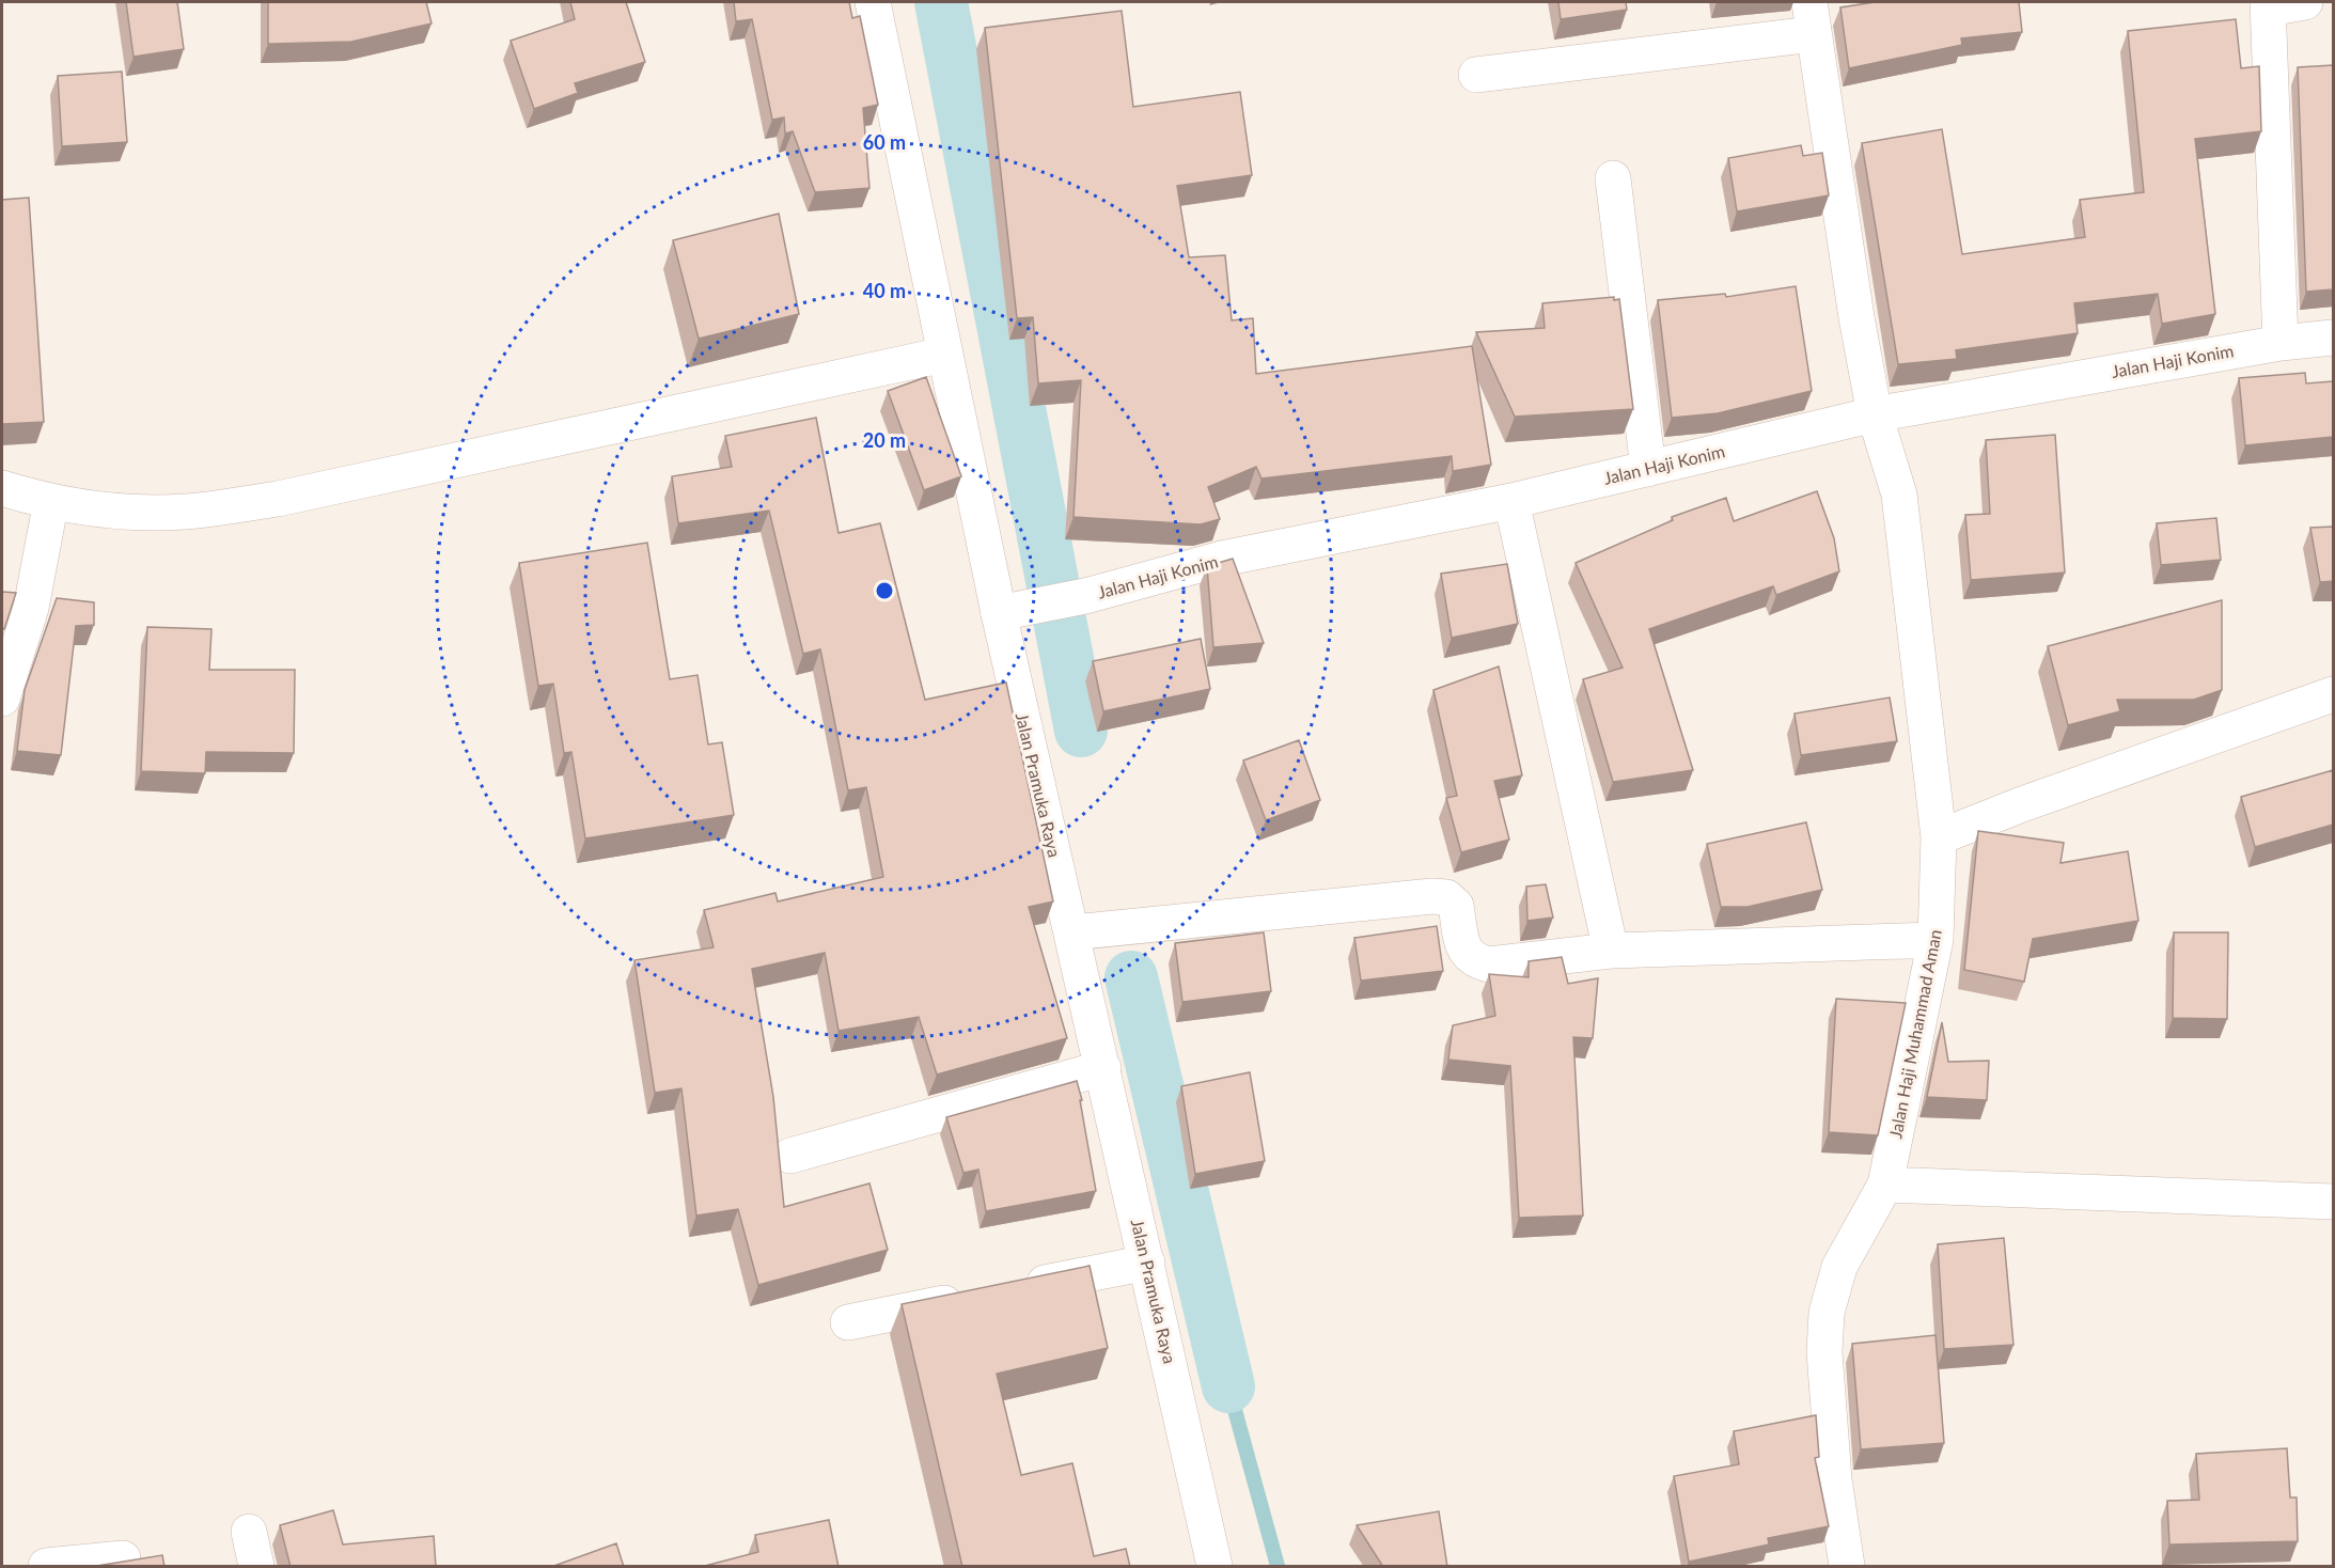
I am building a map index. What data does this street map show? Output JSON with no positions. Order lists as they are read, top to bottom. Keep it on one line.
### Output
{"streets":{"street":["Jalan Haji Konim","Jalan Pramuka Raya","Jalan Haji Muhammad Aman"]},"crossings":[["Jalan Haji Konim","Jalan Pramuka Raya"],["Jalan Haji Konim","Jalan Haji Muhammad Aman"]],"rings":["60 m","40 m","20 m"]}
